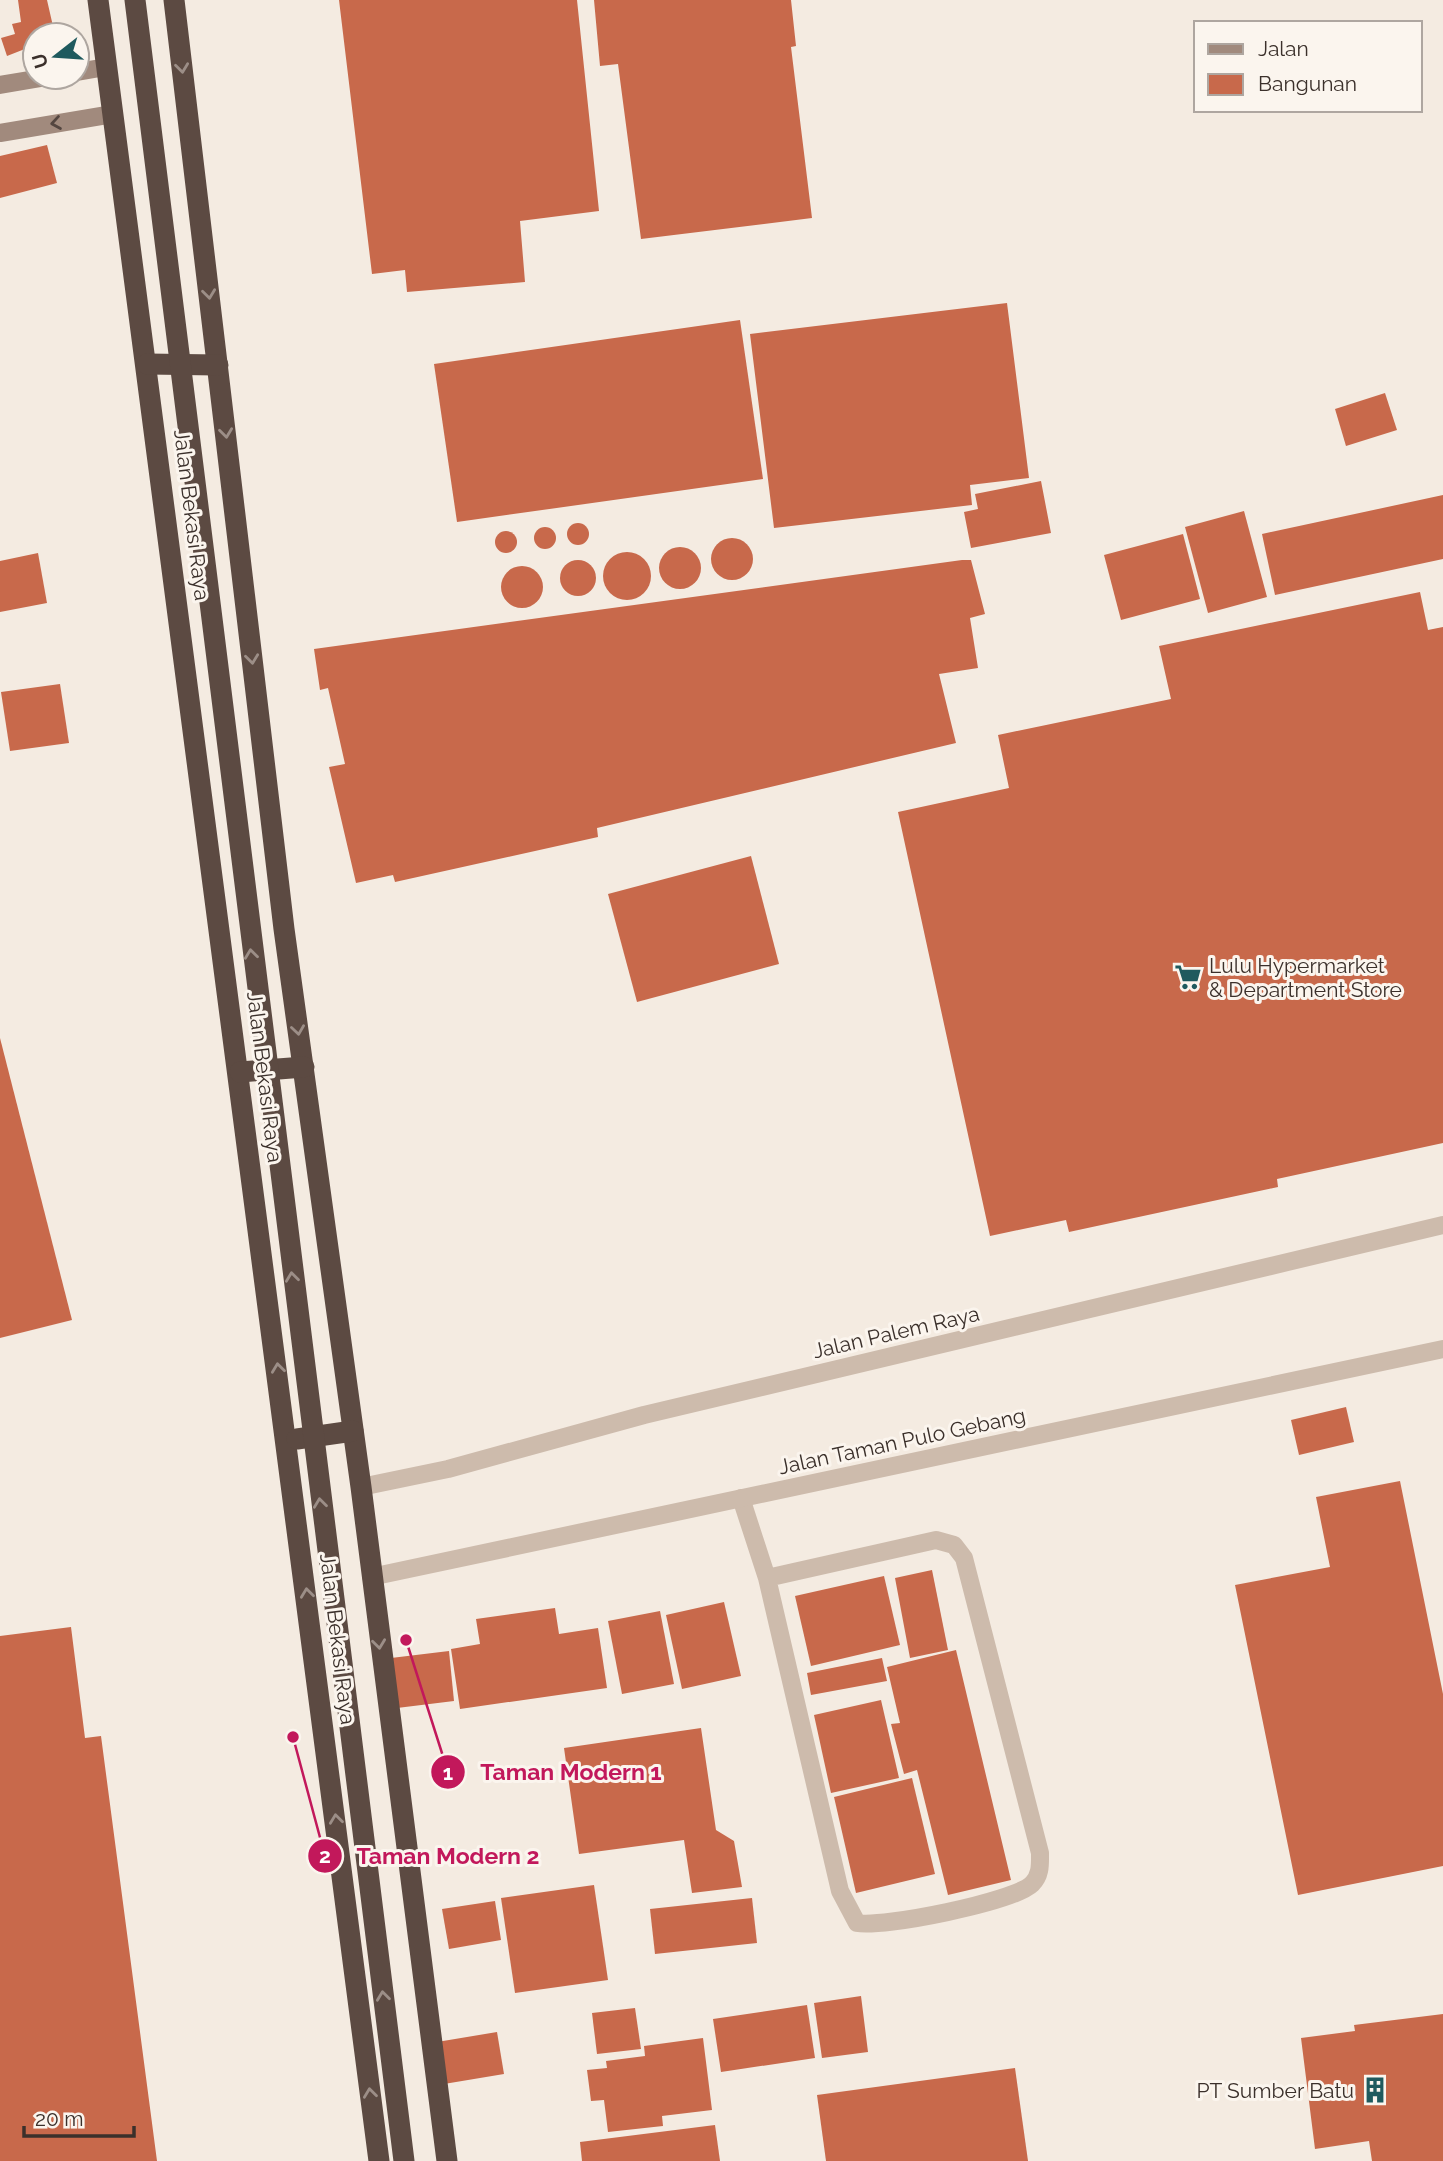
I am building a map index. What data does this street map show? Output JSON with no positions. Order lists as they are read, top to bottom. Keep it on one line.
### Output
{"streets":{"highway":["Jalan Bekasi Raya"],"street":["Jalan Palem Raya","Jalan Taman Pulo Gebang"]},"crossings":[["Jalan Bekasi Raya","Jalan Palem Raya"],["Jalan Bekasi Raya","Jalan Taman Pulo Gebang"]],"places":{"supermarket":["Lulu Hypermarket & Department Store"],"other":["Taman Modern 1","Taman Modern 2"],"building":["PT Sumber Batu"]},"legend":["Jalan","Bangunan"],"scale_bar":"20 m","north":"left"}
